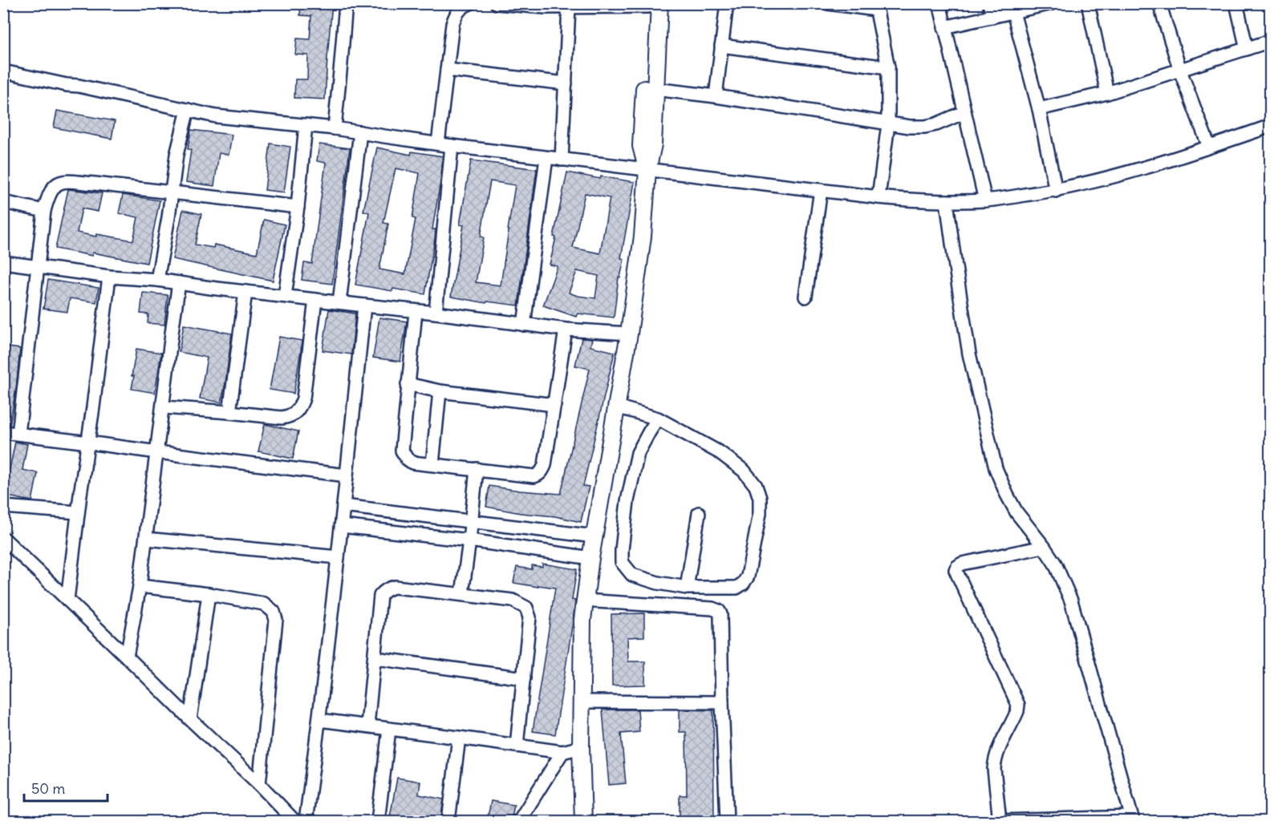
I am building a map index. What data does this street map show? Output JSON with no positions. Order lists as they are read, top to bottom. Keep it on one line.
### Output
{"scale_bar":"50 m"}
